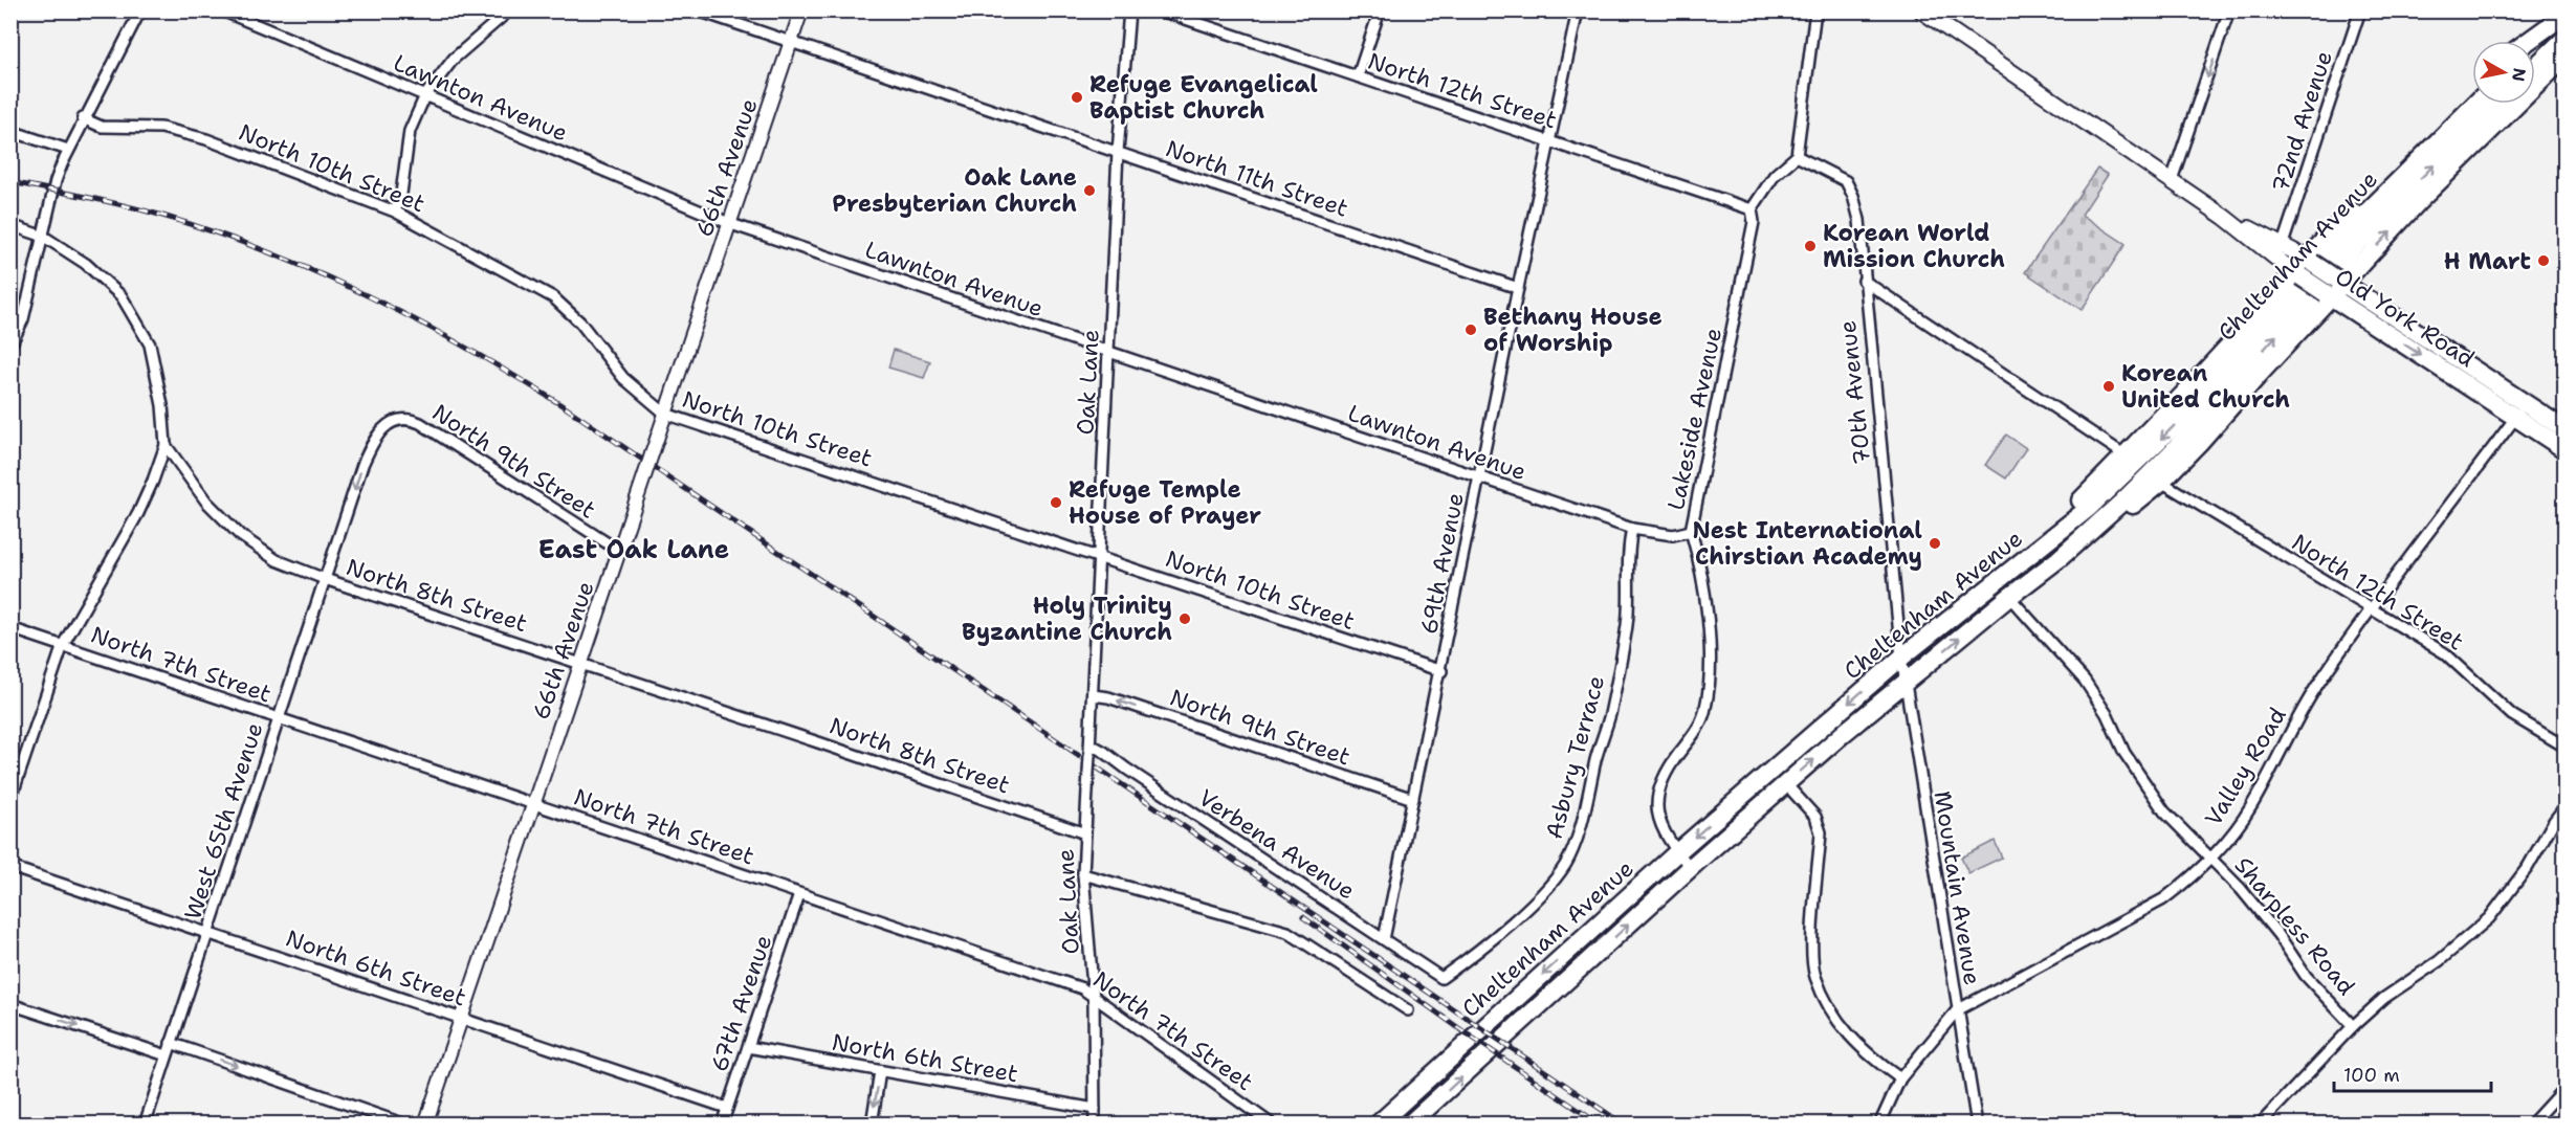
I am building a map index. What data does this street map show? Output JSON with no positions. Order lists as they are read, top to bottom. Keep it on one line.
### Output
{"streets":{"highway":["Cheltenham Avenue","Old York Road"],"street":["North 12th Street","Lawnton Avenue","72nd Avenue","North 10th Street","66th Avenue","North 11th Street","Oak Lane","70th Avenue","Lakeside Avenue","North 9th Street","69th Avenue","North 8th Street","North 7th Street","Asbury Terrace","Valley Road","West 65th Avenue","Verbena Avenue","Mountain Avenue","Sharpless Road","North 6th Street","67th Avenue"]},"crossings":[["North 12th Street","Lakeside Avenue"],["North 12th Street","69th Avenue"],["North 12th Street","Valley Road"],["Lawnton Avenue","66th Avenue"],["Lawnton Avenue","Oak Lane"],["Lawnton Avenue","Lakeside Avenue"],["Lawnton Avenue","69th Avenue"],["Lawnton Avenue","Asbury Terrace"],["72nd Avenue","Old York Road"],["North 10th Street","66th Avenue"],["North 10th Street","Oak Lane"],["North 10th Street","69th Avenue"],["66th Avenue","North 11th Street"],["66th Avenue","North 9th Street"],["66th Avenue","North 8th Street"],["66th Avenue","North 7th Street"],["66th Avenue","North 6th Street"],["North 11th Street","Oak Lane"],["North 11th Street","69th Avenue"],["Cheltenham Avenue","70th Avenue"],["Cheltenham Avenue","Lakeside Avenue"],["Cheltenham Avenue","Mountain Avenue"],["Cheltenham Avenue","Sharpless Road"],["Old York Road","Valley Road"],["Oak Lane","North 9th Street"],["Oak Lane","North 8th Street"],["Oak Lane","North 7th Street"],["Oak Lane","Verbena Avenue"],["Oak Lane","North 6th Street"],["70th Avenue","Mountain Avenue"],["North 9th Street","69th Avenue"],["North 9th Street","West 65th Avenue"],["69th Avenue","Verbena Avenue"],["North 8th Street","West 65th Avenue"],["North 7th Street","West 65th Avenue"],["North 7th Street","67th Avenue"],["Asbury Terrace","Verbena Avenue"],["Valley Road","Mountain Avenue"],["Valley Road","Sharpless Road"],["West 65th Avenue","North 6th Street"],["North 6th Street","67th Avenue"]],"one_way":["North 9th Street"],"districts":["East Oak Lane"],"places":["Refuge Evangelical Baptist Church","Oak Lane Presbyterian Church","Korean World Mission Church","H Mart","Bethany House of Worship","Korean United Church","Refuge Temple House of Prayer","Nest International Chirstian Academy","Holy Trinity Byzantine Church"],"scale_bar":"100 m","north":"right"}
